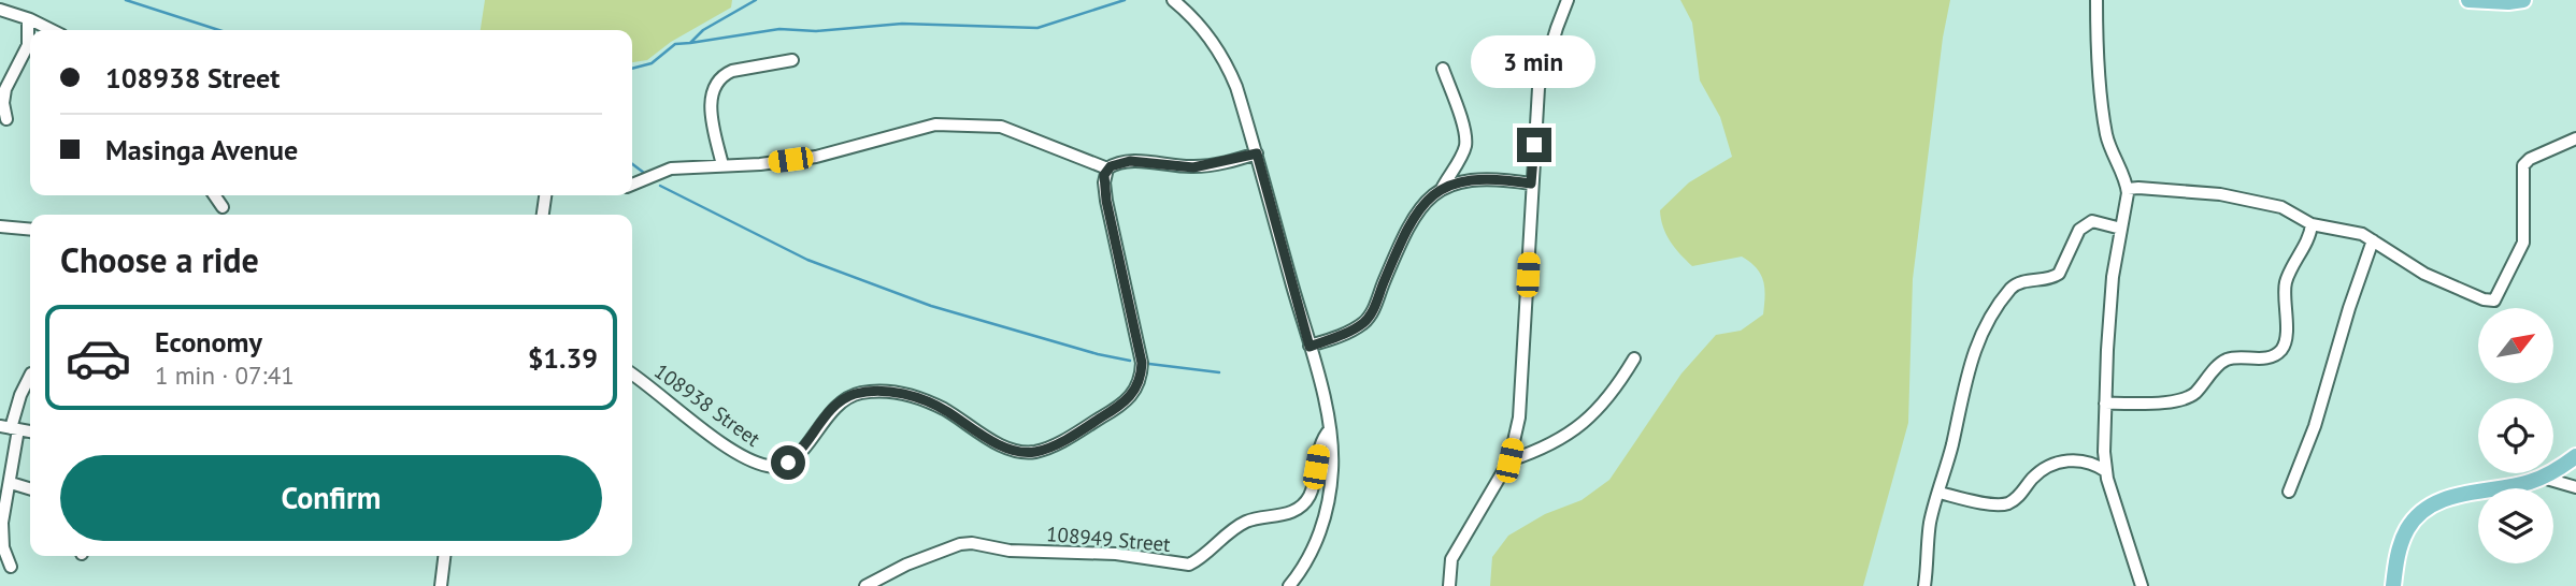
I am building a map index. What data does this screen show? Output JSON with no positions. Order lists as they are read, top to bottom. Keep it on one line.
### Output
{"streets":{"street":["108938 Street","108949 Street"]},"north":"top right","page":{"banner":["108938 Street","Masinga Avenue"],"bubble":"3 min","heading":"Choose a ride","list":[{"name":"Economy","note":"1 min · 07:41","value":"$1.39"}],"buttons":"Confirm"}}
